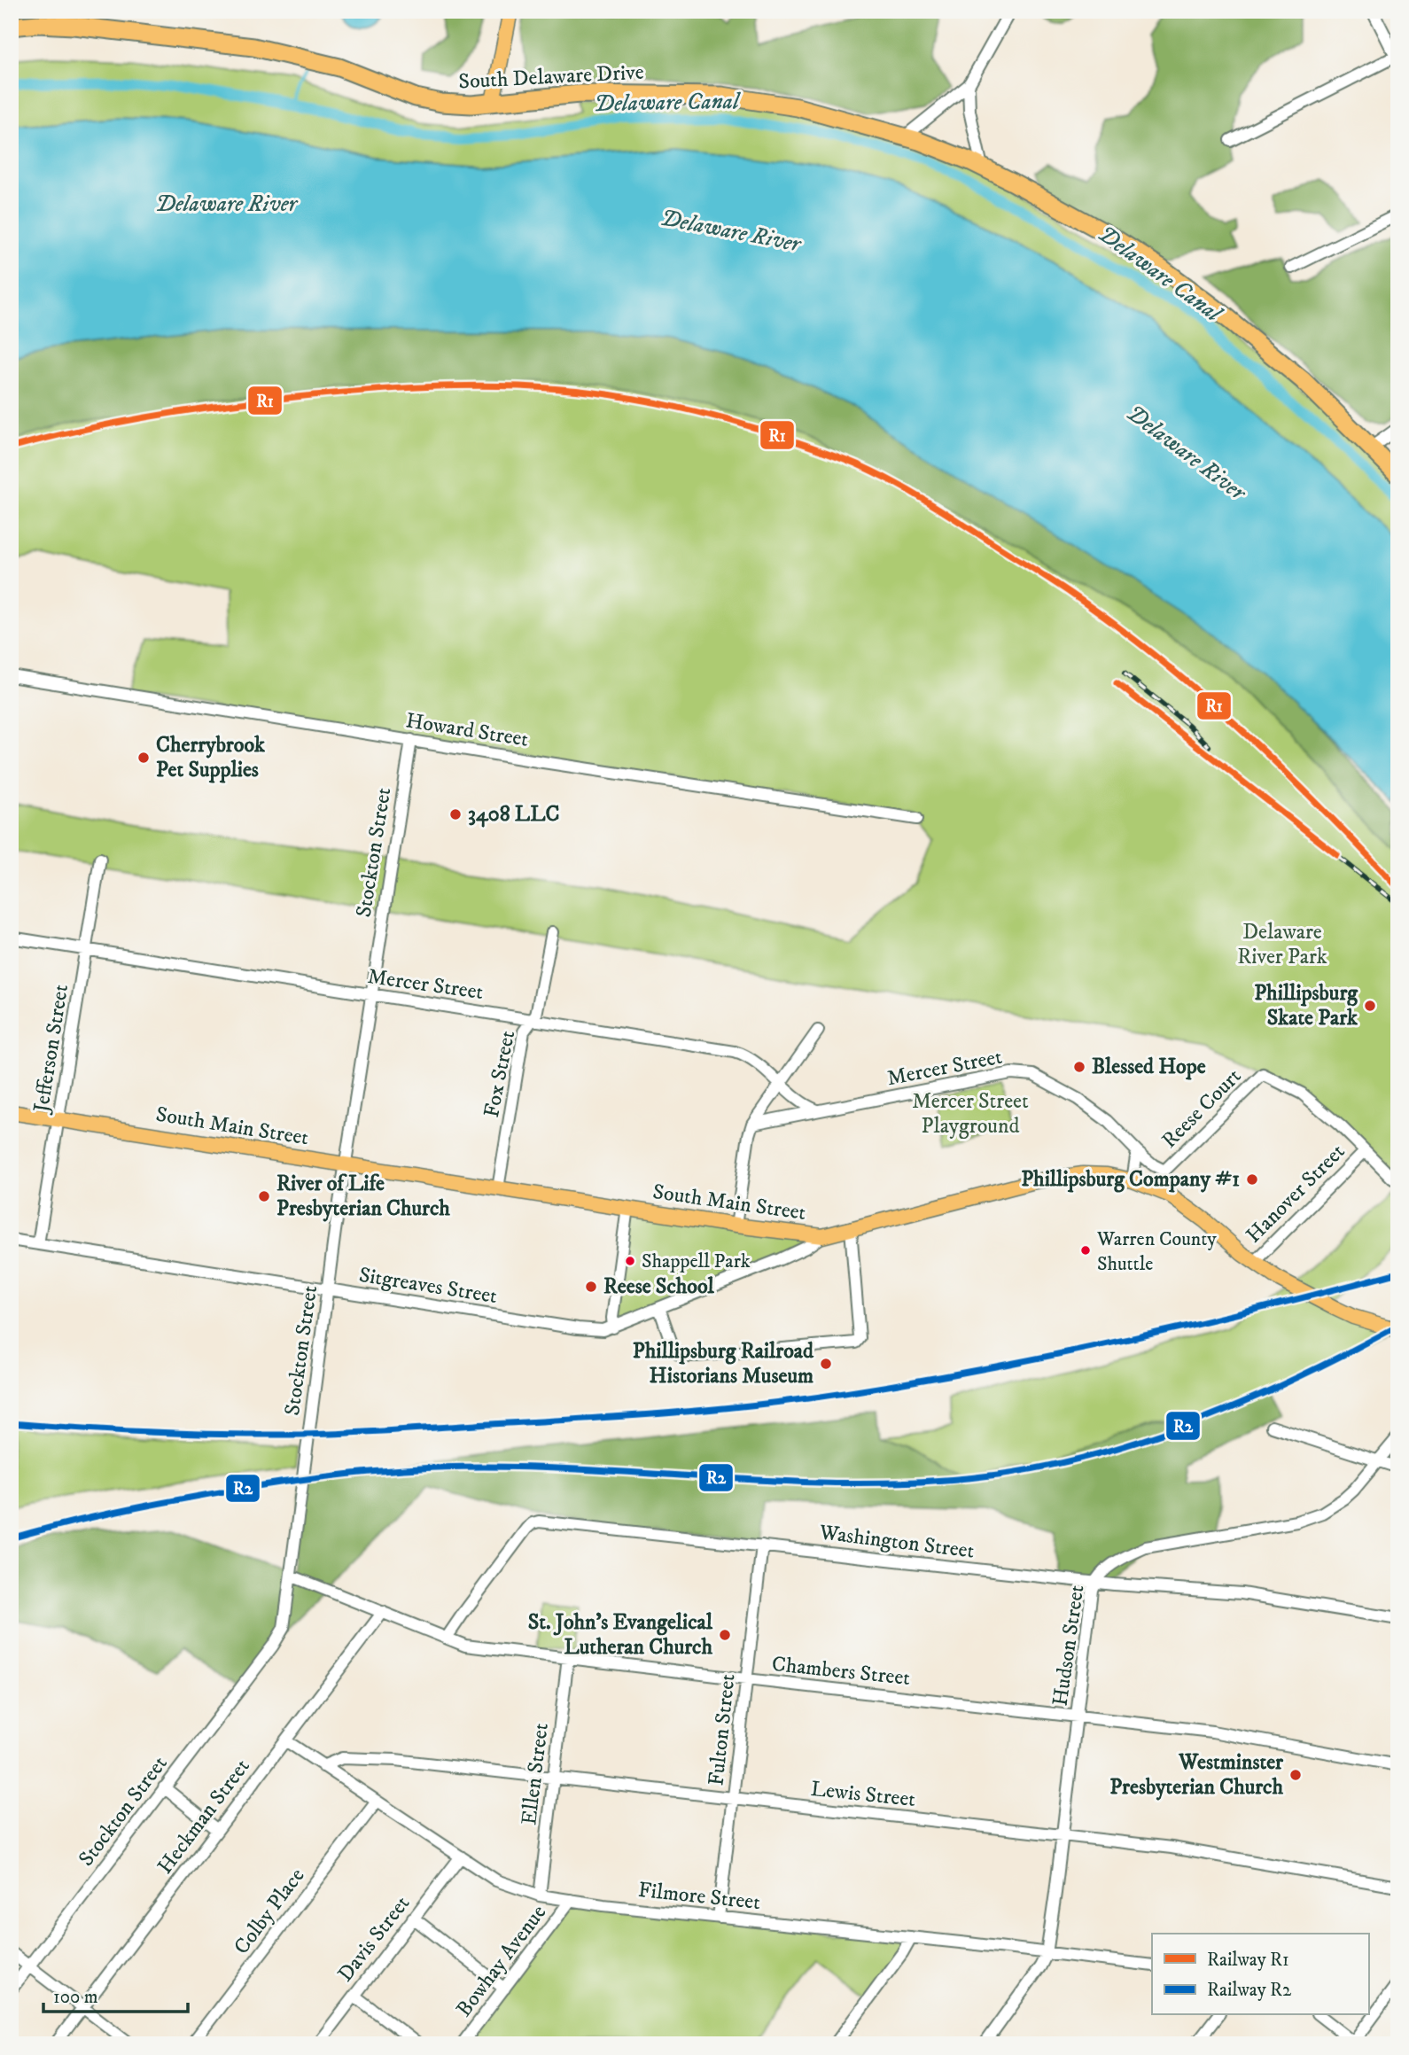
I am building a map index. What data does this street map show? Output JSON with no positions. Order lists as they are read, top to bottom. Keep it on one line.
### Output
{"streets":{"highway":["South Delaware Drive"],"main road":["South Main Street"],"street":["Howard Street","Stockton Street","Mercer Street","Jefferson Street","Fox Street","Reese Court","Hanover Street","Sitgreaves Street","Washington Street","Hudson Street","Chambers Street","Fulton Street","Ellen Street","Lewis Street","Heckman Street","Filmore Street","Colby Place","Davis Street","Bowhay Avenue"]},"crossings":[["Howard Street","Stockton Street"],["Stockton Street","Mercer Street"],["Stockton Street","South Main Street"],["Stockton Street","Sitgreaves Street"],["Stockton Street","Chambers Street"],["Mercer Street","Jefferson Street"],["Mercer Street","Fox Street"],["Mercer Street","Reese Court"],["Jefferson Street","South Main Street"],["Jefferson Street","Sitgreaves Street"],["Fox Street","South Main Street"],["Reese Court","Hanover Street"],["South Main Street","Hanover Street"],["South Main Street","Sitgreaves Street"],["Washington Street","Hudson Street"],["Washington Street","Chambers Street"],["Washington Street","Fulton Street"],["Hudson Street","Chambers Street"],["Hudson Street","Lewis Street"],["Hudson Street","Filmore Street"],["Chambers Street","Fulton Street"],["Chambers Street","Ellen Street"],["Chambers Street","Heckman Street"],["Fulton Street","Lewis Street"],["Fulton Street","Filmore Street"],["Ellen Street","Lewis Street"],["Ellen Street","Filmore Street"],["Lewis Street","Filmore Street"],["Heckman Street","Filmore Street"],["Filmore Street","Colby Place"],["Filmore Street","Davis Street"],["Filmore Street","Bowhay Avenue"]],"water":["Delaware Canal","Delaware River"],"parks":["Delaware River Park","Mercer Street Playground"],"places":["Cherrybrook Pet Supplies","3408 LLC","Phillipsburg Skate Park","Blessed Hope","Phillipsburg Company #1","River of Life Presbyterian Church","Warren County Shuttle","Shappell Park","Reese School","Phillipsburg Railroad Historians Museum","St. John's Evangelical Lutheran Church","Westminster Presbyterian Church"],"lines":["rail line R1","rail line R2"],"legend":["Railway R1","Railway R2"],"scale_bar":"100 m"}
